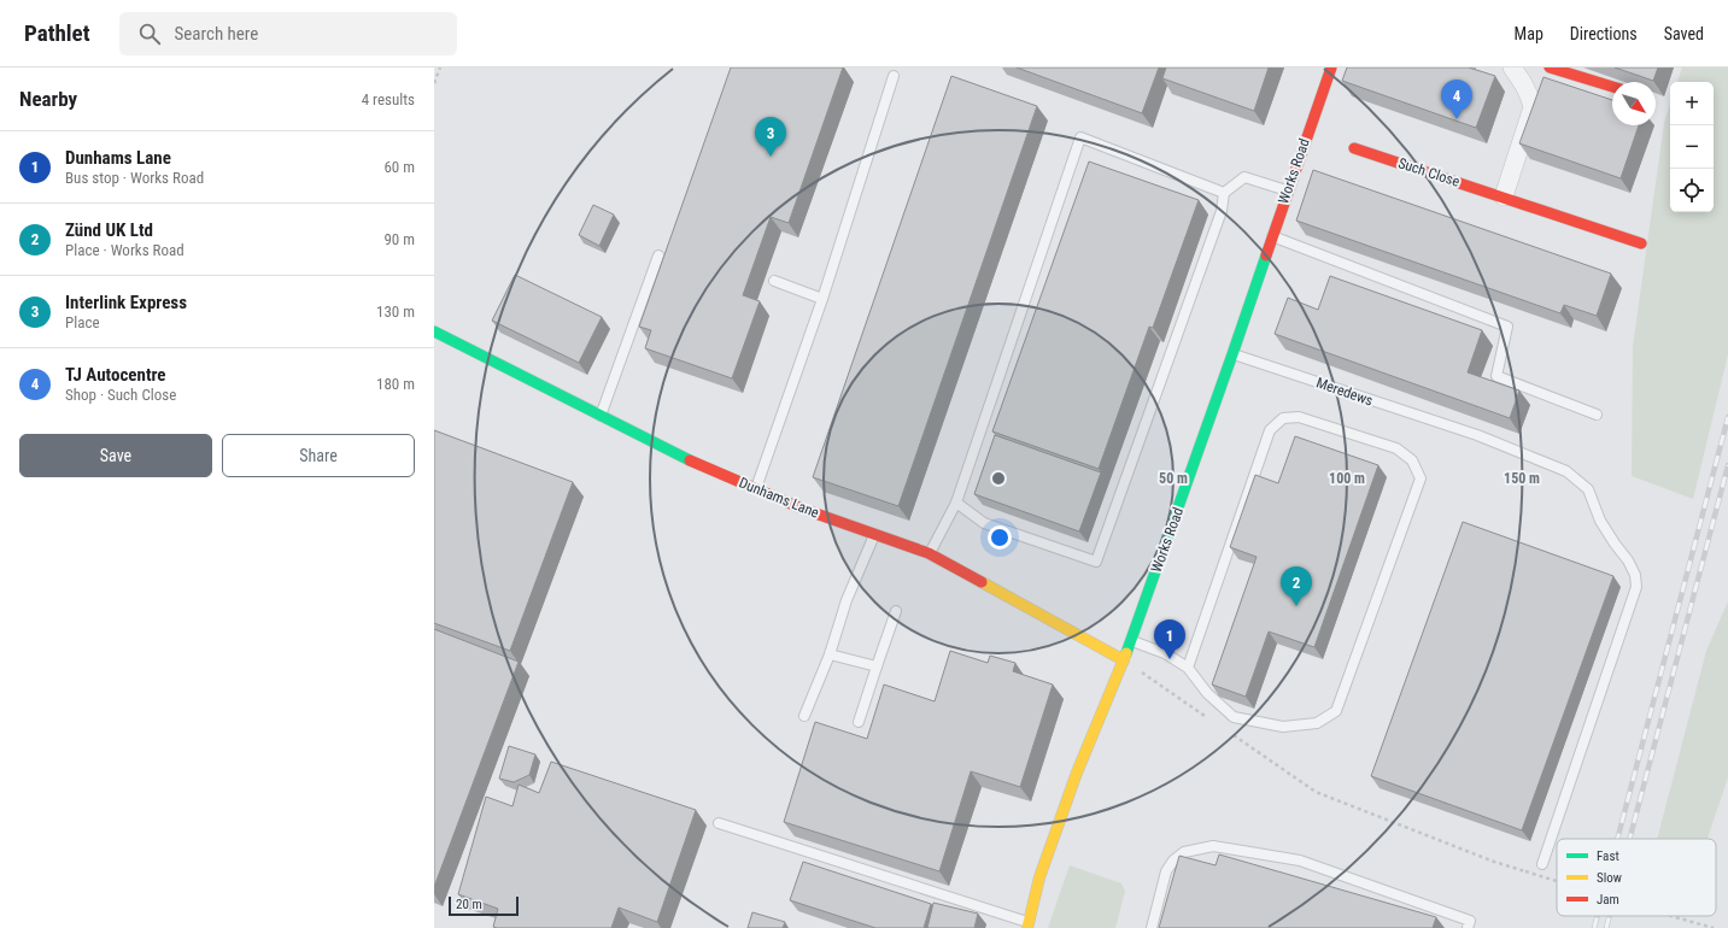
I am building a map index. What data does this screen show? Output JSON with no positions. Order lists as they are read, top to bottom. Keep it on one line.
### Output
{"streets":{"street":["Works Road","Such Close","Dunhams Lane"],"lane":["Meredews"]},"crossings":[["Works Road","Meredews"],["Works Road","Dunhams Lane"]],"legend":["Fast","Slow","Jam"],"scale_bar":"20 m","north":"bottom right","page":{"header":"Pathlet","search":"Search here","nav":["Map","Directions","Saved"],"heading":["Nearby","4 results"],"pins":["4","3","2","1"],"map_buttons":["+","−"],"list":[{"mark":"1","name":"Dunhams Lane","note":"Bus stop · Works Road","value":"60 m"},{"mark":"2","name":"Zünd UK Ltd","note":"Place · Works Road","value":"90 m"},{"mark":"3","name":"Interlink Express","note":"Place","value":"130 m"},{"mark":"4","name":"TJ Autocentre","note":"Shop · Such Close","value":"180 m"}],"buttons":["Save","Share"],"scale":"20 m"},"rings":["50 m","100 m","150 m"]}
